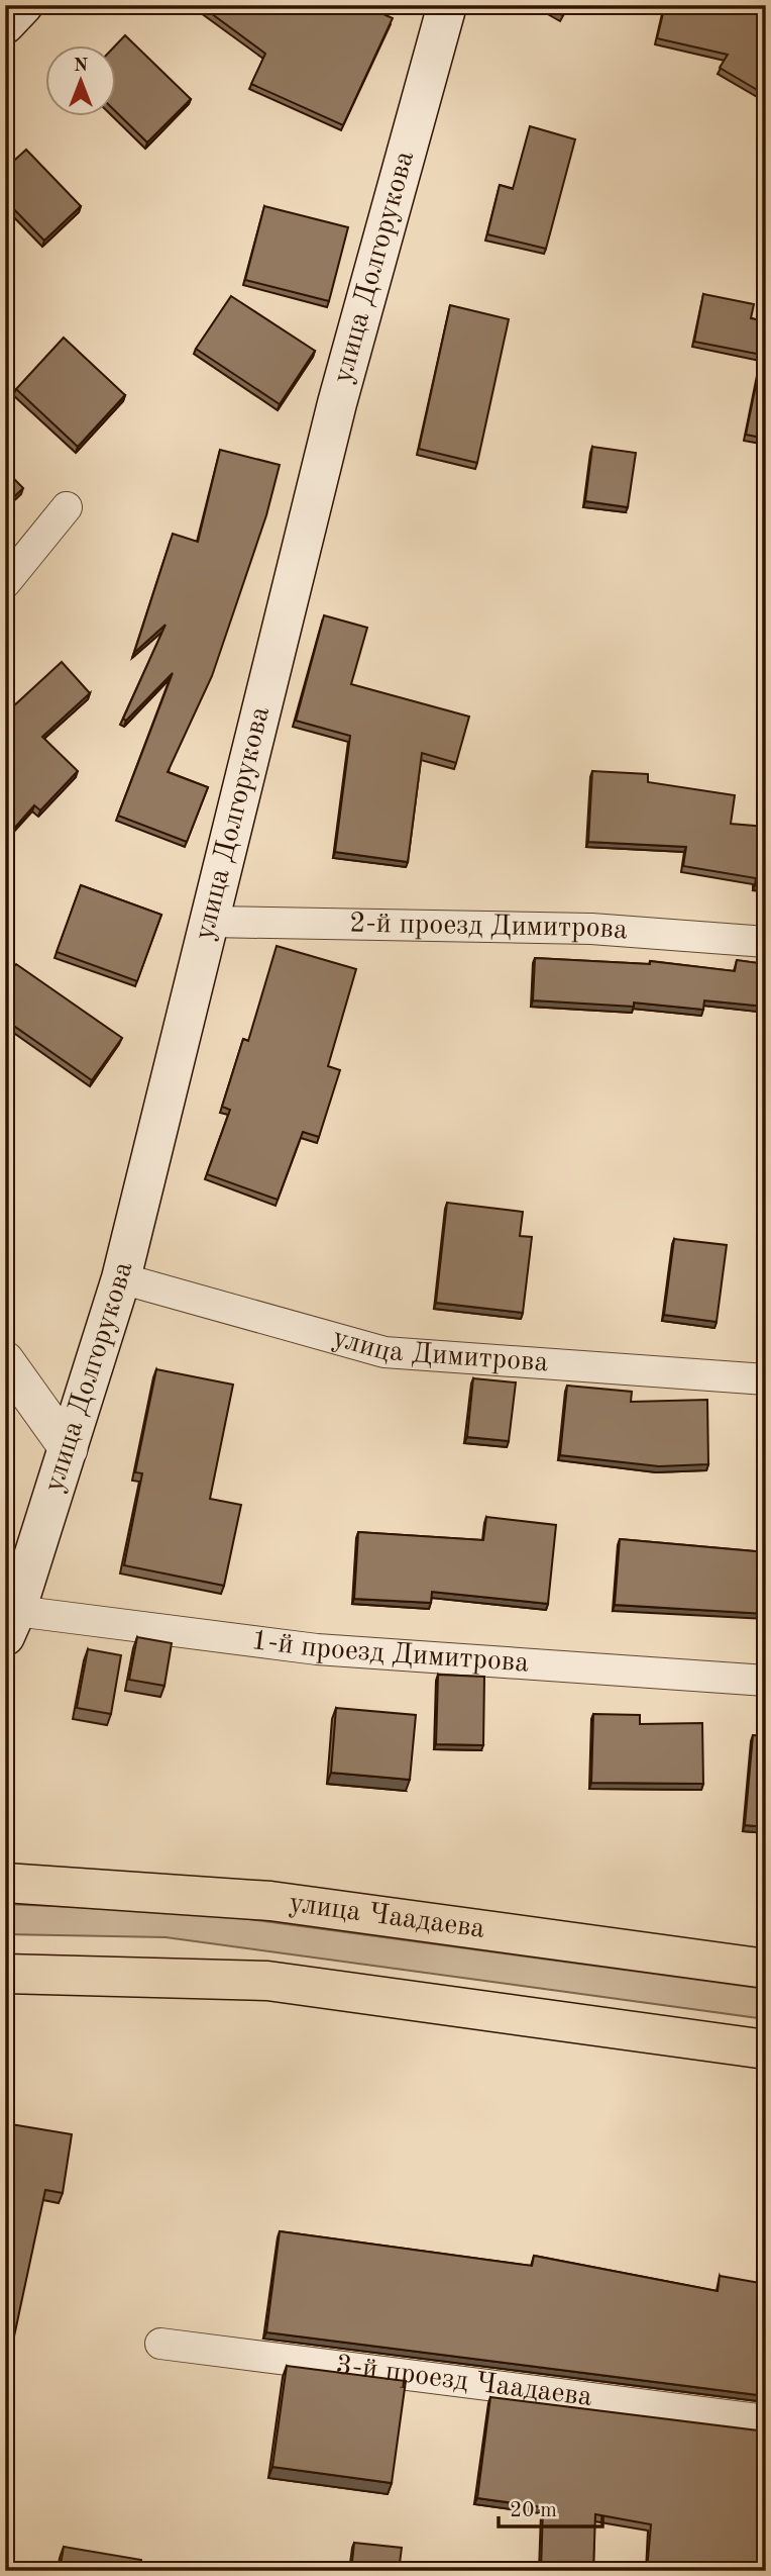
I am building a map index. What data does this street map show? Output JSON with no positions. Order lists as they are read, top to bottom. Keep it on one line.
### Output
{"streets":{"main road":["улица Долгорукова","улица Чаадаева"],"street":["2-й проезд Димитрова","улица Димитрова","1-й проезд Димитрова","3-й проезд Чаадаева"]},"crossings":[["улица Долгорукова","2-й проезд Димитрова"],["улица Долгорукова","улица Димитрова"],["улица Долгорукова","1-й проезд Димитрова"]],"scale_bar":"20 m","north":"top"}
